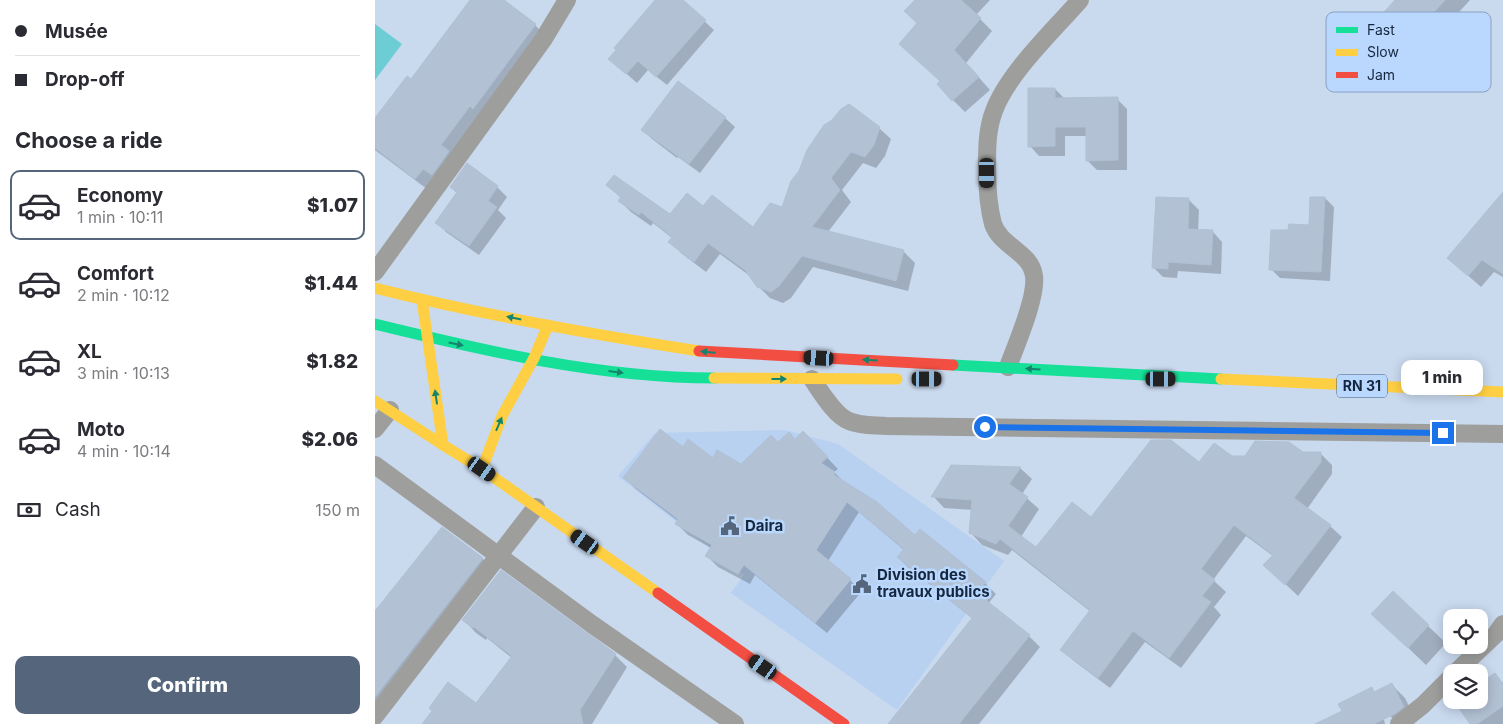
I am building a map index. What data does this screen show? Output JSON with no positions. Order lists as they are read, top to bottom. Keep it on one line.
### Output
{"streets":{"main road":["RN 31"]},"places":{"public building":["Daira","Division des travaux publics"]},"legend":["Fast","Slow","Jam"],"page":{"banner":["Musée","Drop-off"],"heading":"Choose a ride","list":[{"name":"Economy","note":"1 min · 10:11","value":"$1.07"},{"name":"Comfort","note":"2 min · 10:12","value":"$1.44"},{"name":"XL","note":"3 min · 10:13","value":"$1.82"},{"name":"Moto","note":"4 min · 10:14","value":"$2.06"}],"bubble":"1 min","pay":["Cash","150 m"],"buttons":"Confirm"}}
